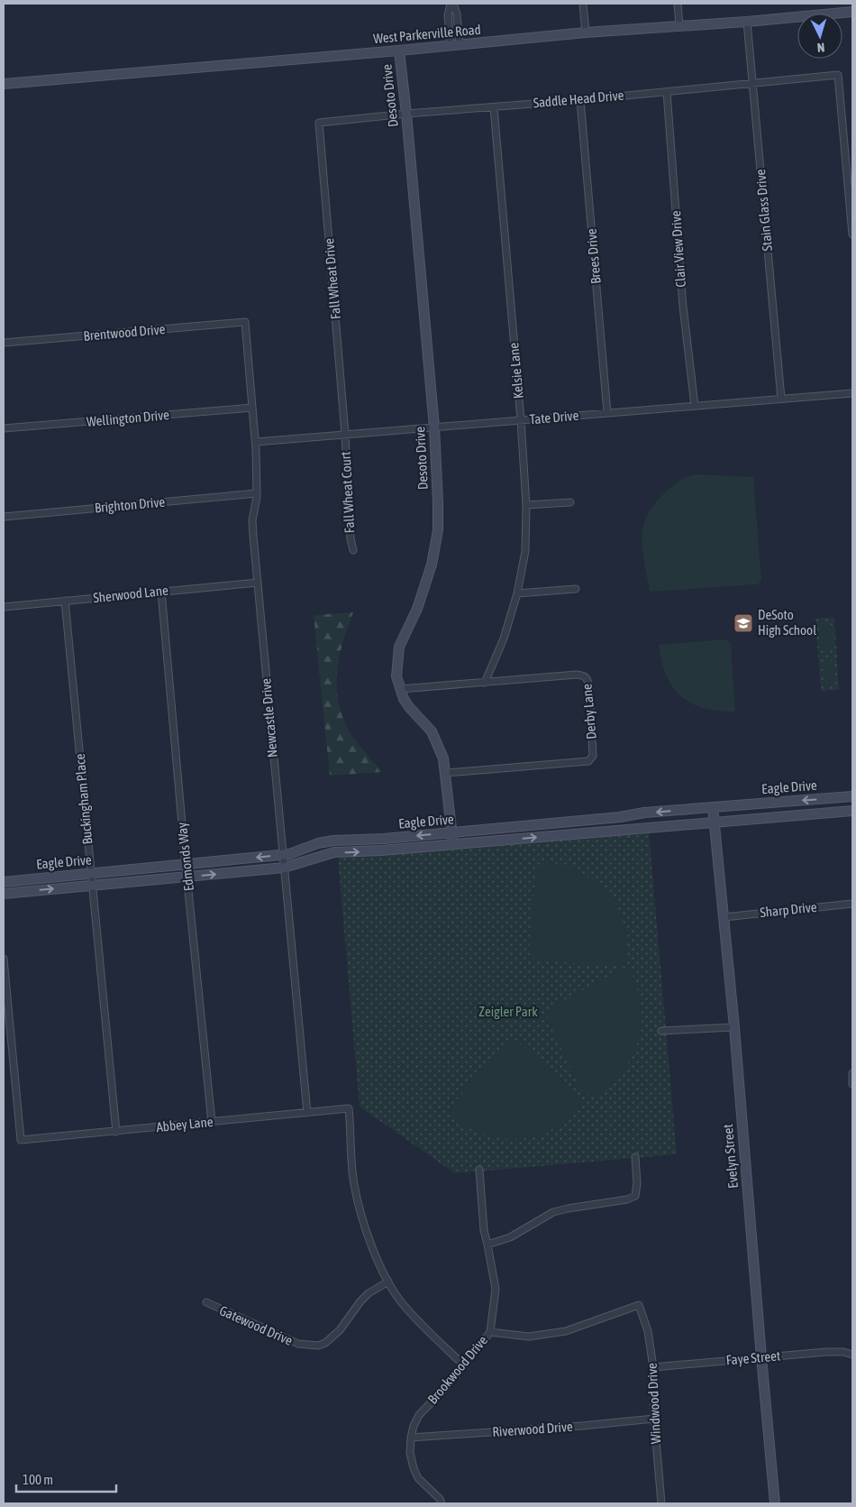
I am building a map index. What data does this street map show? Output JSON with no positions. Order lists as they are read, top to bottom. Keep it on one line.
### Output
{"streets":{"street":["West Parkerville Road","Desoto Drive","Saddle Head Drive","Stain Glass Drive","Clair View Drive","Brees Drive","Fall Wheat Drive","Brentwood Drive","Kelsie Lane","Tate Drive","Wellington Drive","Fall Wheat Court","Brighton Drive","Sherwood Lane","Derby Lane","Newcastle Drive","Eagle Drive","Buckingham Place","Edmonds Way","Sharp Drive","Abbey Lane","Evelyn Street","Gatewood Drive","Faye Street","Brookwood Drive","Windwood Drive","Riverwood Drive"]},"crossings":[["West Parkerville Road","Desoto Drive"],["West Parkerville Road","Stain Glass Drive"],["Desoto Drive","Saddle Head Drive"],["Desoto Drive","Tate Drive"],["Desoto Drive","Derby Lane"],["Desoto Drive","Eagle Drive"],["Saddle Head Drive","Stain Glass Drive"],["Saddle Head Drive","Clair View Drive"],["Saddle Head Drive","Brees Drive"],["Saddle Head Drive","Fall Wheat Drive"],["Saddle Head Drive","Kelsie Lane"],["Stain Glass Drive","Tate Drive"],["Clair View Drive","Tate Drive"],["Brees Drive","Tate Drive"],["Fall Wheat Drive","Tate Drive"],["Fall Wheat Drive","Fall Wheat Court"],["Brentwood Drive","Newcastle Drive"],["Kelsie Lane","Tate Drive"],["Kelsie Lane","Derby Lane"],["Tate Drive","Fall Wheat Court"],["Tate Drive","Newcastle Drive"],["Wellington Drive","Newcastle Drive"],["Brighton Drive","Newcastle Drive"],["Sherwood Lane","Newcastle Drive"],["Sherwood Lane","Buckingham Place"],["Sherwood Lane","Edmonds Way"],["Newcastle Drive","Eagle Drive"],["Newcastle Drive","Abbey Lane"],["Eagle Drive","Buckingham Place"],["Eagle Drive","Edmonds Way"],["Eagle Drive","Evelyn Street"],["Buckingham Place","Abbey Lane"],["Edmonds Way","Abbey Lane"],["Sharp Drive","Evelyn Street"],["Abbey Lane","Gatewood Drive"],["Evelyn Street","Faye Street"],["Faye Street","Windwood Drive"],["Brookwood Drive","Windwood Drive"],["Brookwood Drive","Riverwood Drive"],["Windwood Drive","Riverwood Drive"]],"parks":["Zeigler Park"],"places":{"school or university":["DeSoto High School"]},"scale_bar":"100 m","north":"bottom"}
